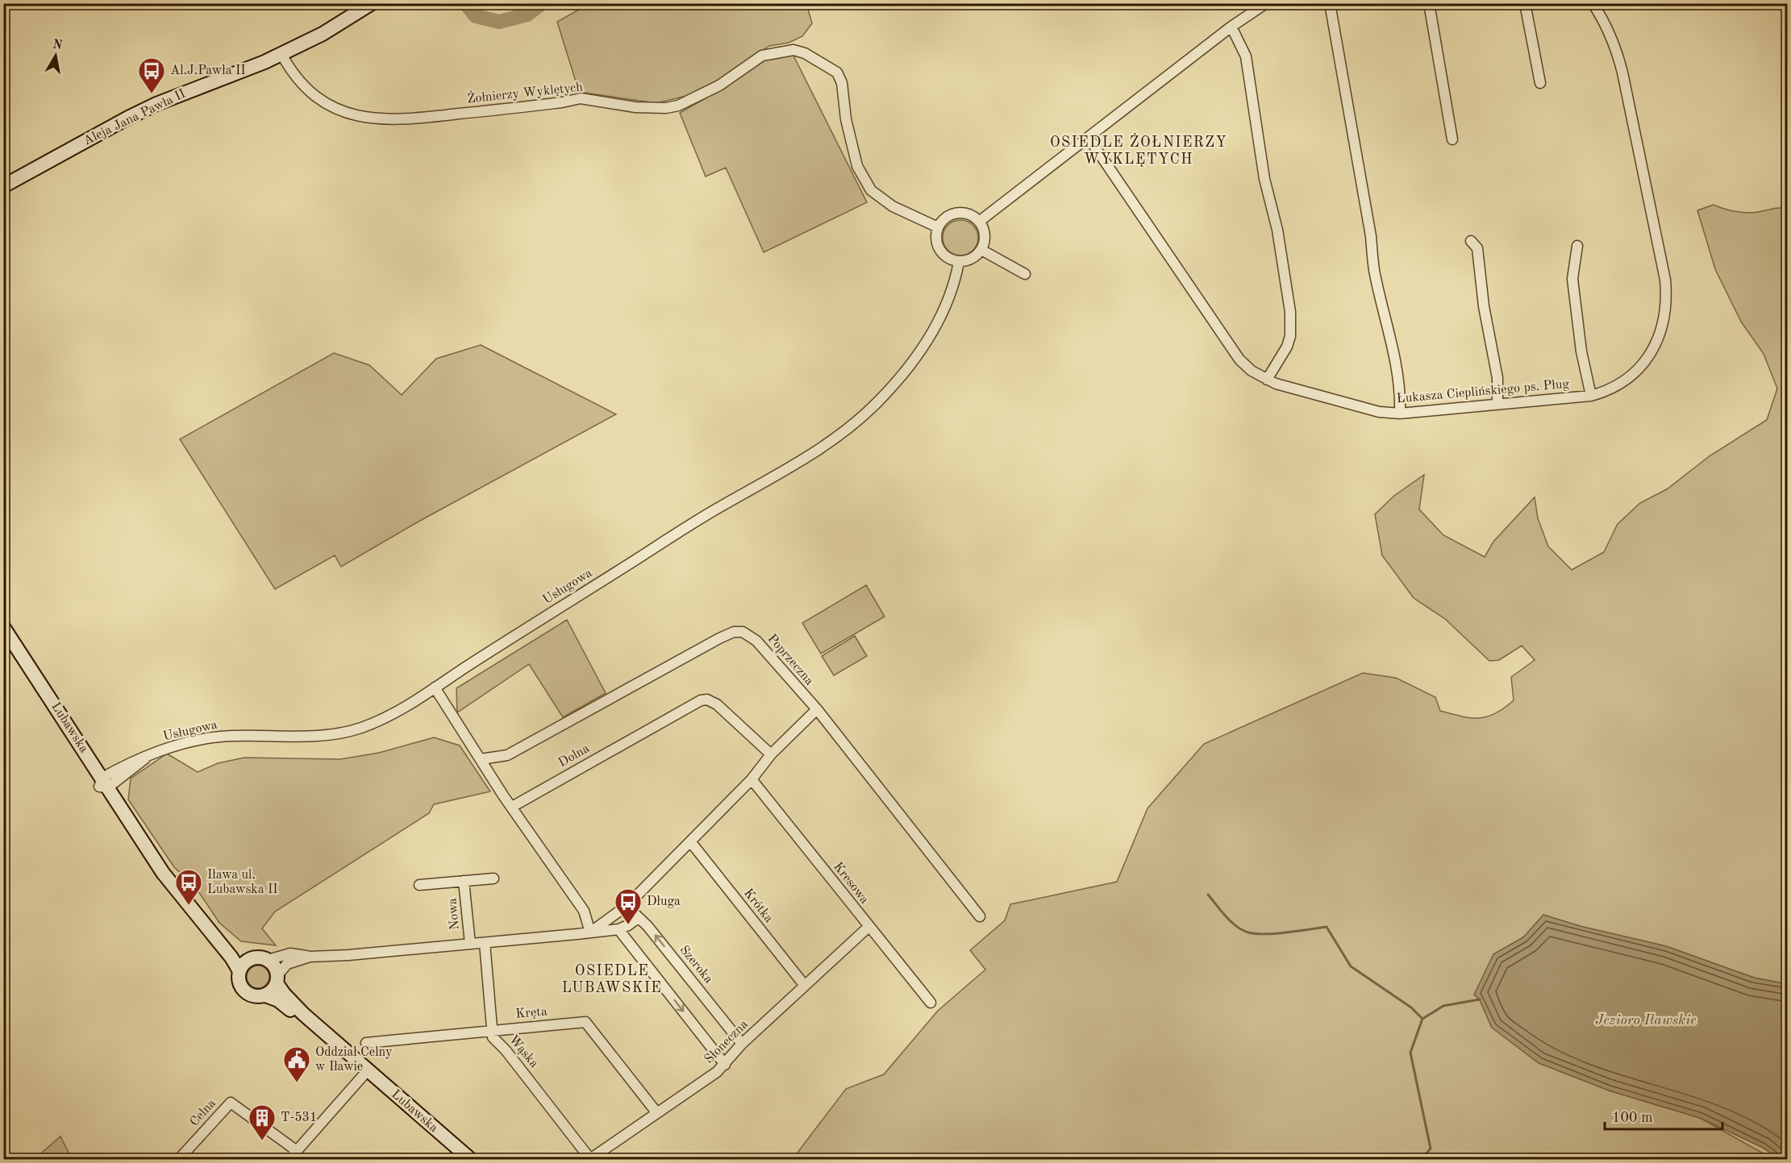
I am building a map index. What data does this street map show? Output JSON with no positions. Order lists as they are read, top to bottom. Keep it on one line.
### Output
{"streets":{"main road":["Aleja Jana Pawła II","Lubawska"],"street":["Żołnierzy Wyklętych","Łukasza Cieplińskiego ps. Pług","Usługowa","Poprzeczna","Dolna","Kresowa","Krótka","Nowa","Szeroka","Kręta","Słoneczna","Wąska","Celna"]},"crossings":[["Żołnierzy Wyklętych","Aleja Jana Pawła II"],["Żołnierzy Wyklętych","Usługowa"],["Usługowa","Lubawska"],["Kresowa","Słoneczna"],["Krótka","Słoneczna"],["Szeroka","Słoneczna"],["Kręta","Słoneczna"],["Kręta","Wąska"],["Słoneczna","Wąska"]],"districts":["OSIEDLE ŻOŁNIERZY WYKLĘTYCH","OSIEDLE LUBAWSKIE"],"water":["Jezioro Iławskie"],"places":{"bus stop":["Al.J.Pawła II","Iława ul. Lubawska II","Długa"],"public building":["Oddział Celny w Iławie"],"building":["T-531"]},"scale_bar":"100 m","north":"top"}
